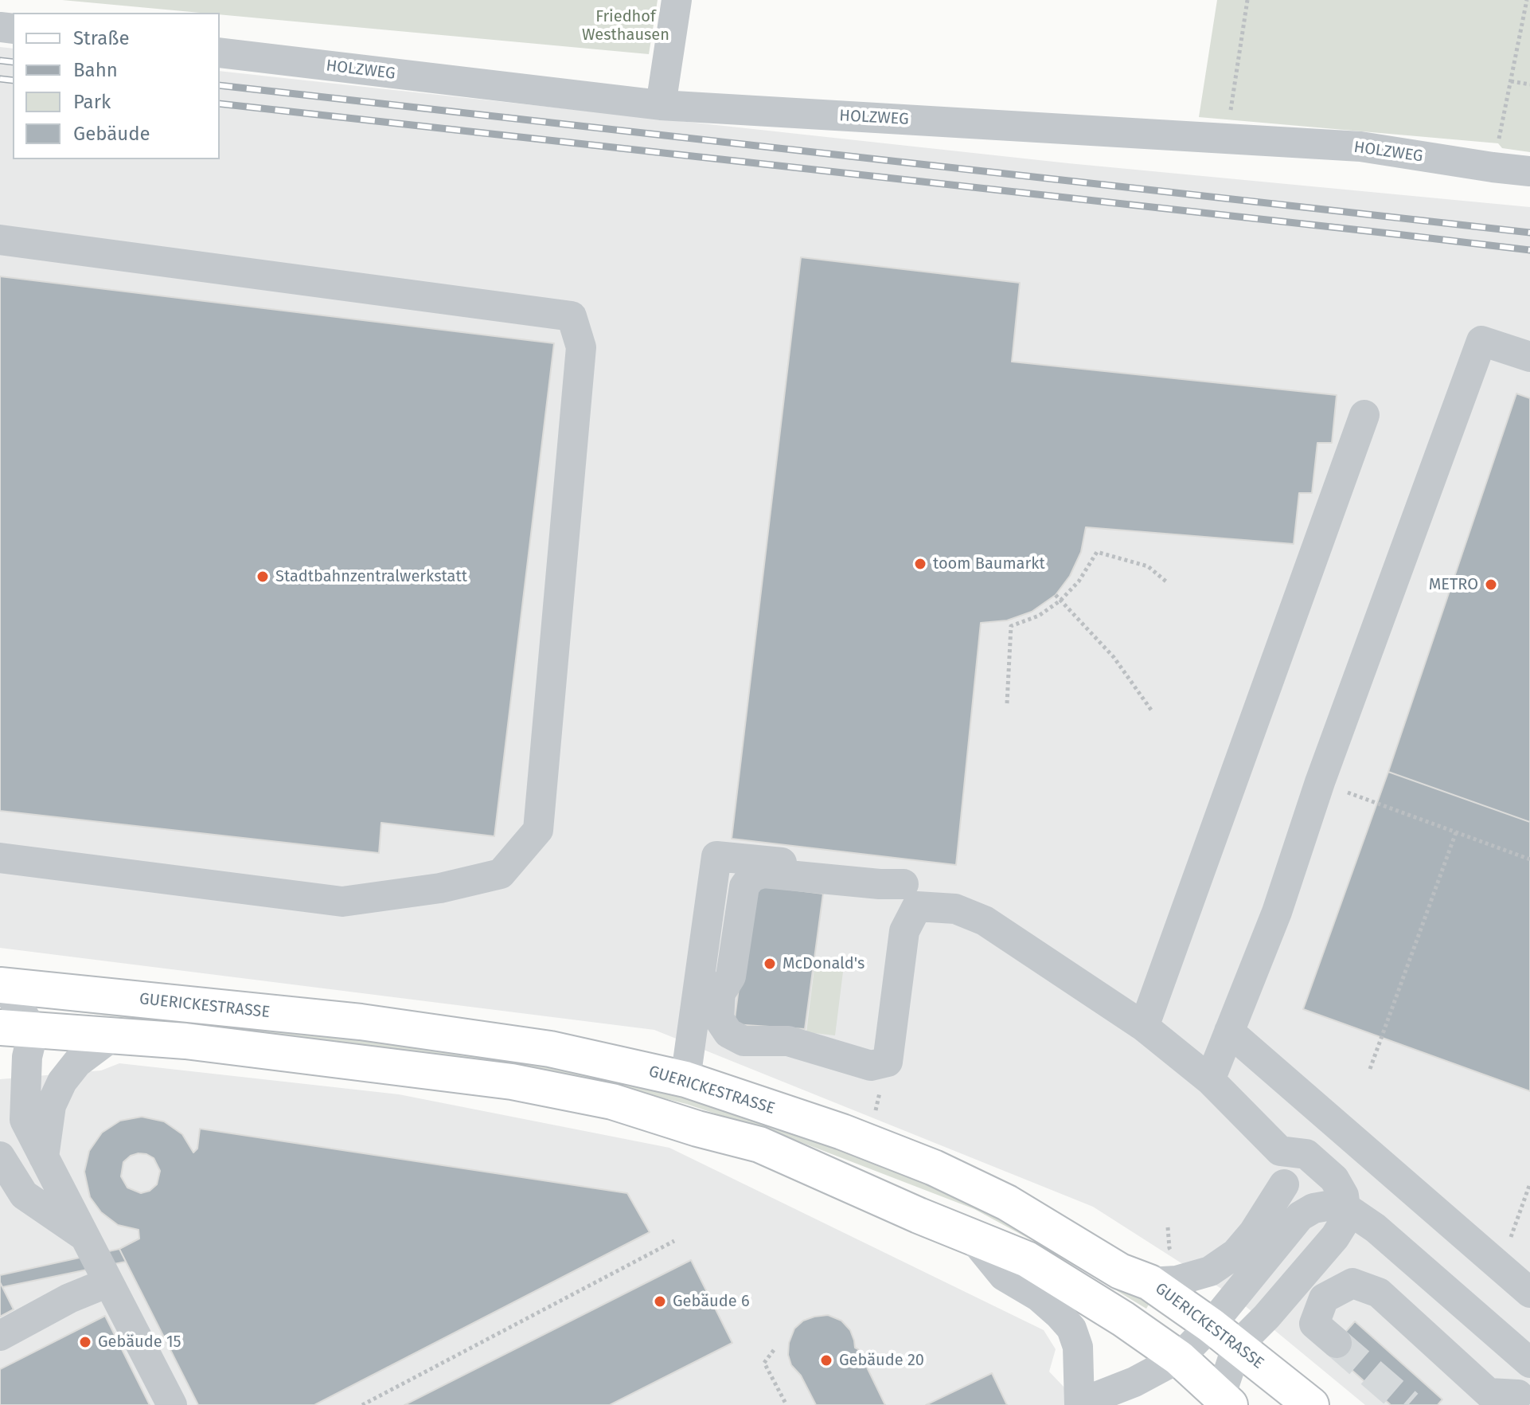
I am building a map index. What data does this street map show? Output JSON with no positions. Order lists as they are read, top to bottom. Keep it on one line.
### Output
{"streets":{"main road":["GUERICKESTRASSE"],"street":["HOLZWEG"]},"parks":["Friedhof Westhausen"],"places":["toom Baumarkt","Stadtbahnzentralwerkstatt","METRO","McDonald's","Gebäude 6","Gebäude 15","Gebäude 20"],"legend":["Straße","Bahn","Park","Gebäude"]}
